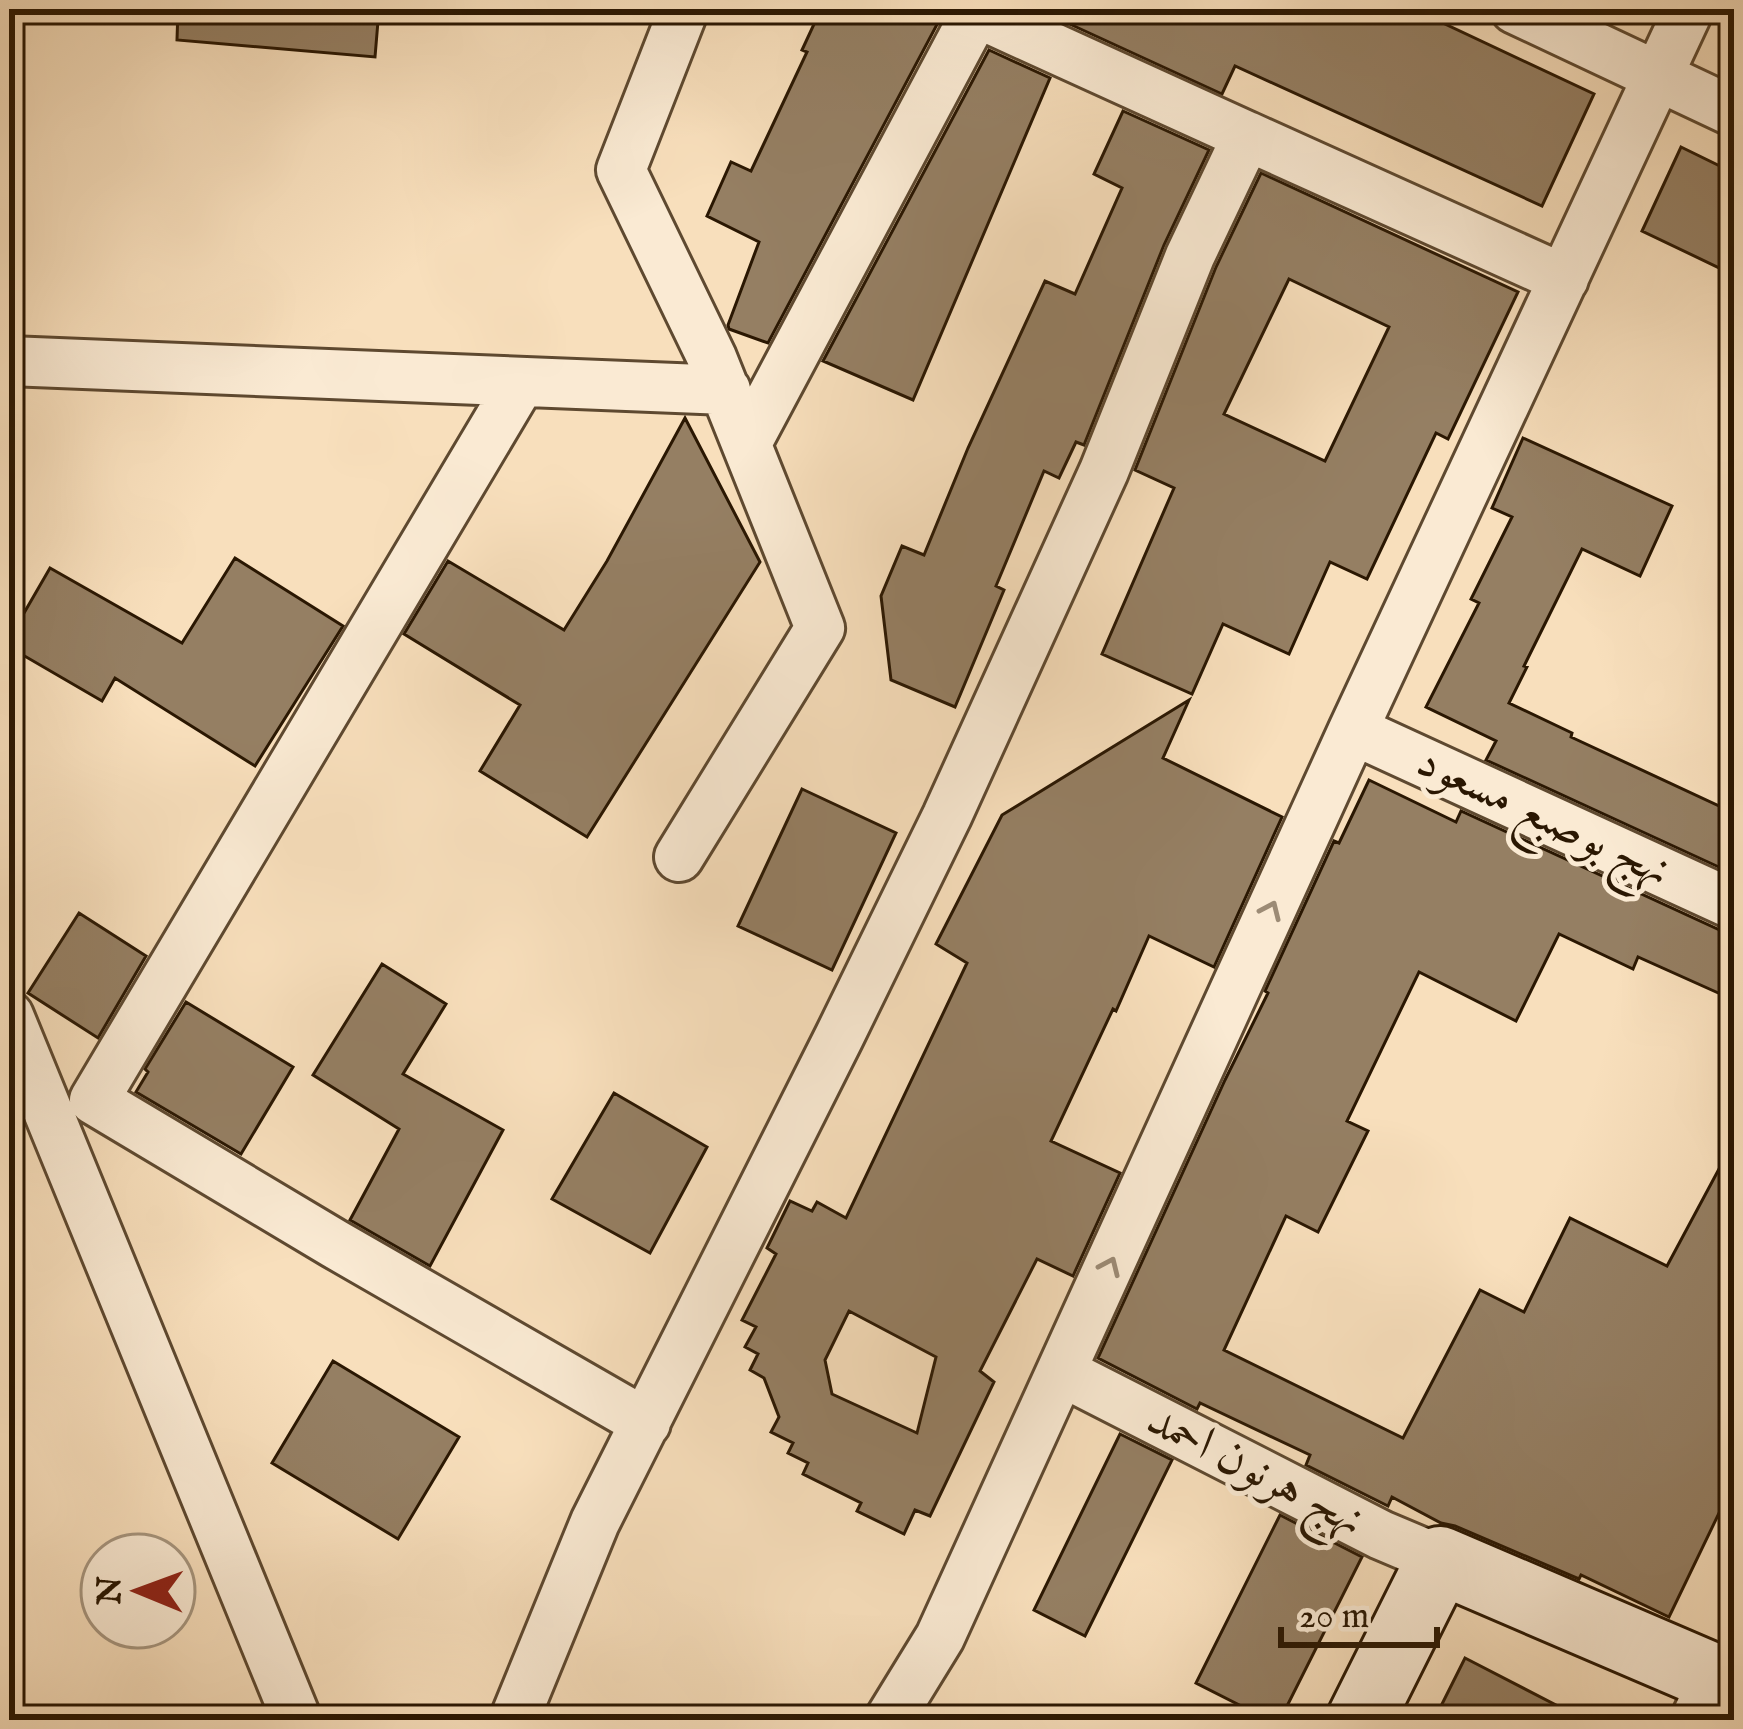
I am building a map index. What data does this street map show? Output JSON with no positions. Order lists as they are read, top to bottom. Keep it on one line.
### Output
{"streets":{"main road":["نهج هرنون احمد"],"street":["نهج بوصبع مسعود"]},"scale_bar":"20 m","north":"left"}
